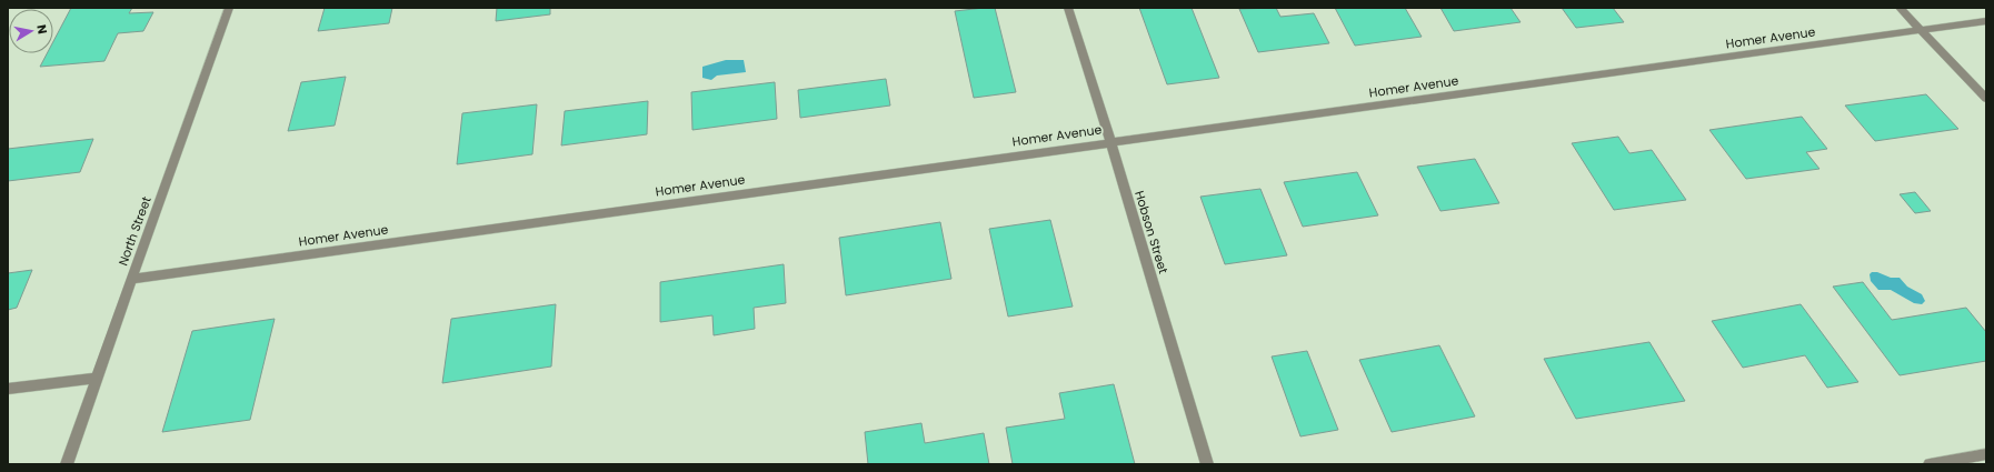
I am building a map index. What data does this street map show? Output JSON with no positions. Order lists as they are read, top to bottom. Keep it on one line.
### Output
{"streets":{"street":["Homer Avenue","North Street","Hobson Street"]},"crossings":[["Homer Avenue","North Street"],["Homer Avenue","Hobson Street"]],"north":"right"}
